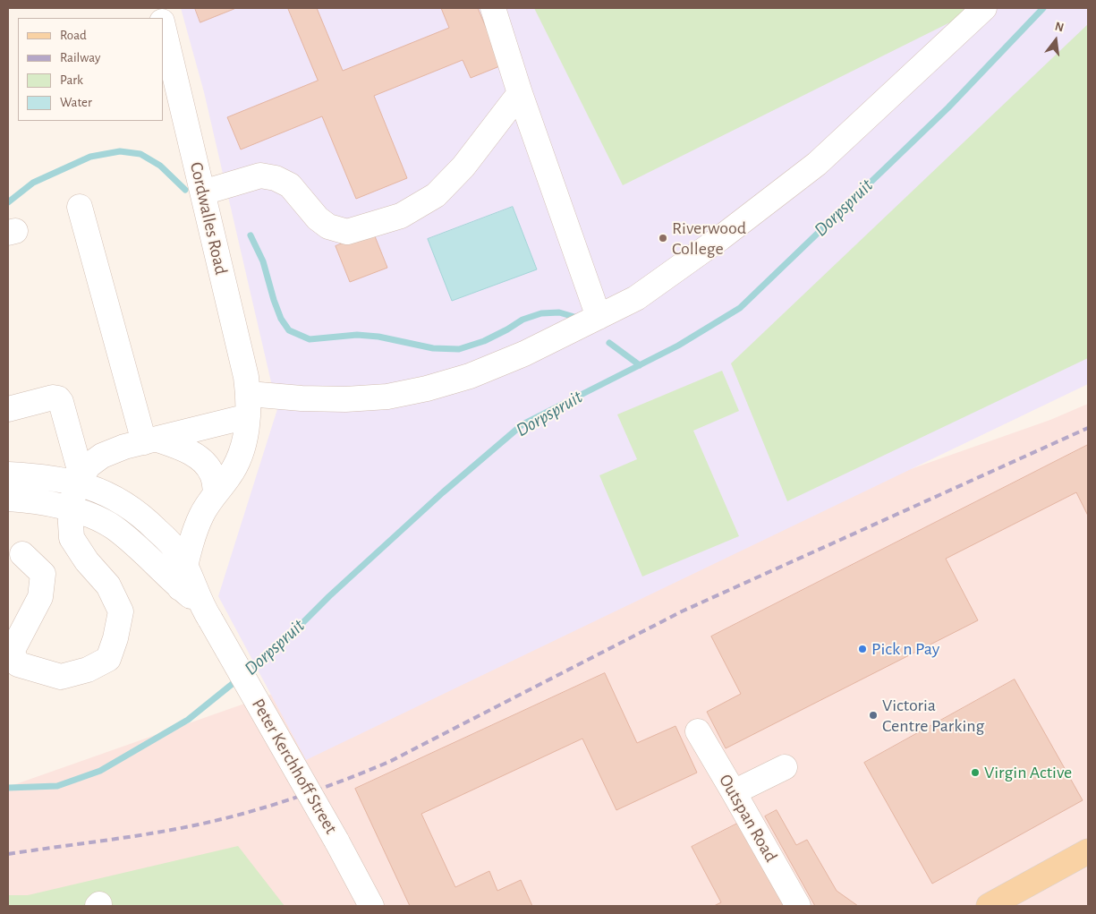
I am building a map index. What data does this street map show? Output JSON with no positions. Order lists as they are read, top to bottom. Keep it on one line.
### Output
{"streets":{"street":["Cordwalles Road","Peter Kerchhoff Street","Outspan Road"]},"crossings":[["Cordwalles Road","Peter Kerchhoff Street"]],"water":["Dorpspruit"],"places":["Riverwood College","Pick n Pay","Victoria Centre Parking","Virgin Active"],"legend":["Road","Railway","Park","Water"],"north":"top"}
